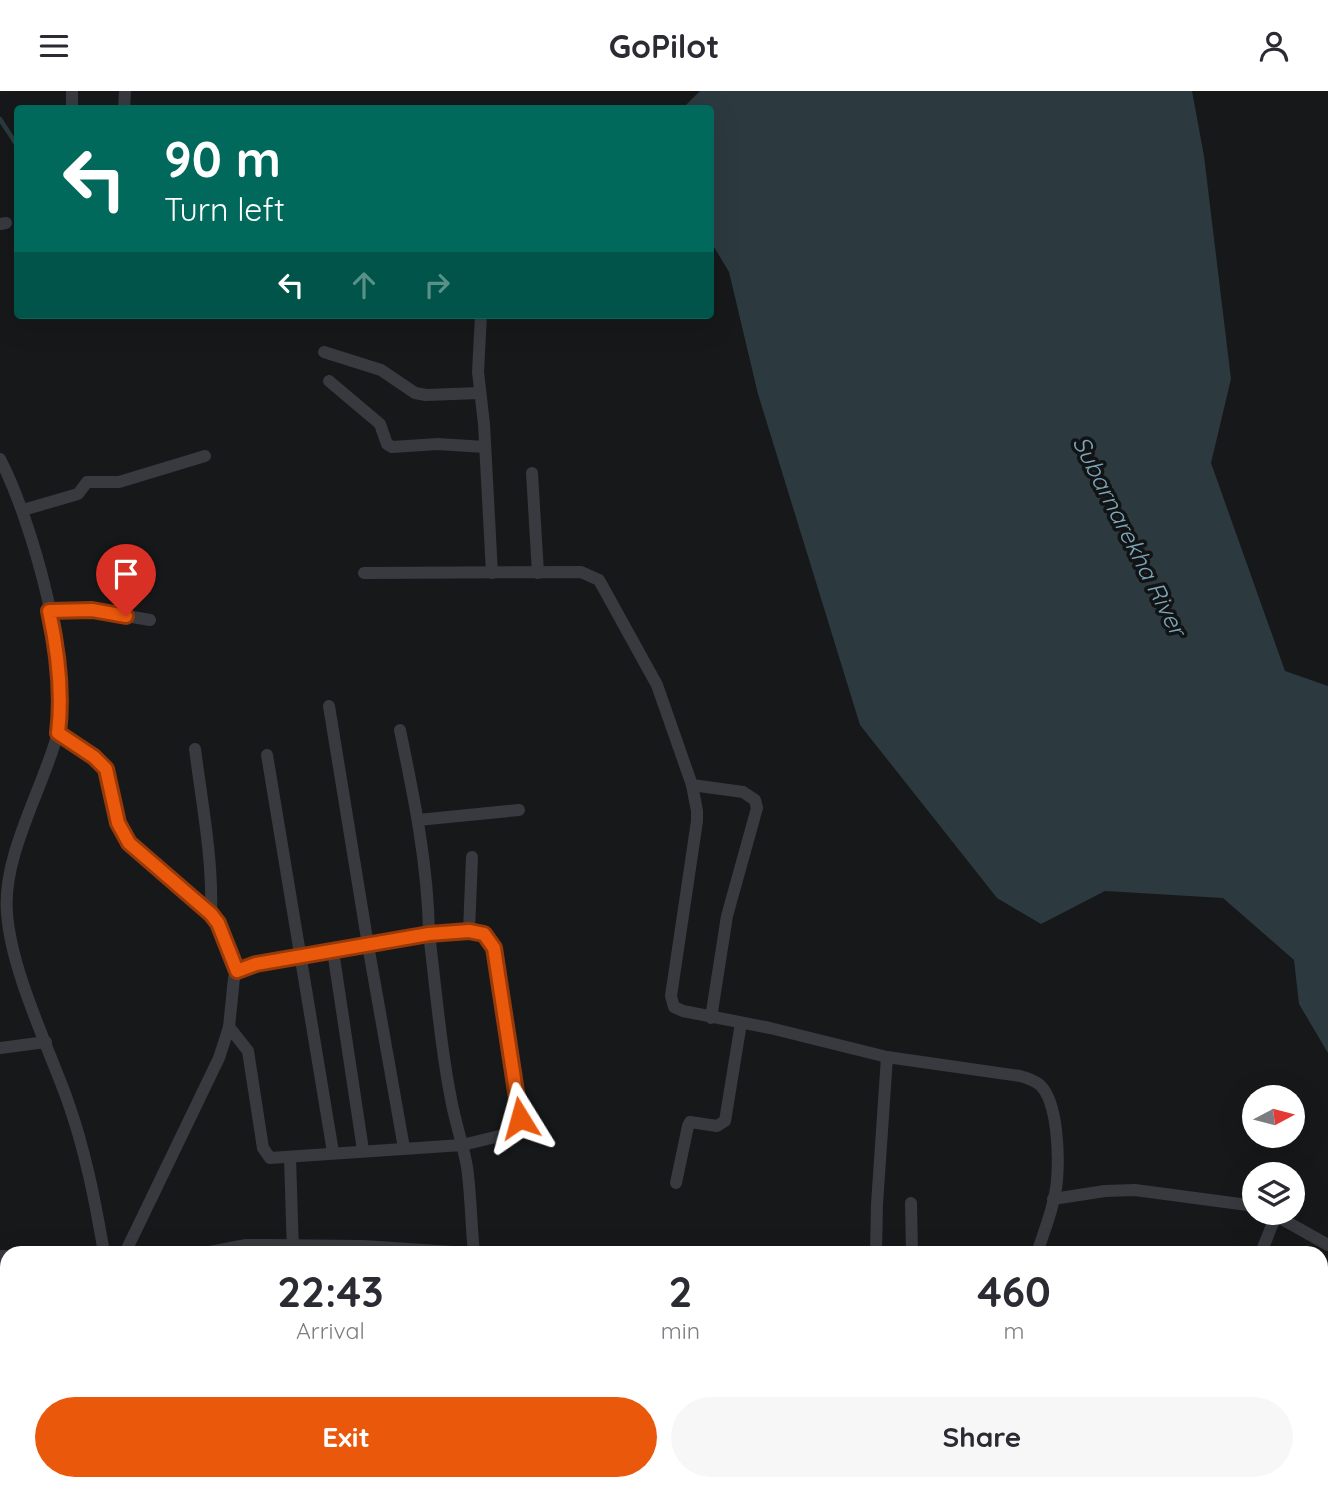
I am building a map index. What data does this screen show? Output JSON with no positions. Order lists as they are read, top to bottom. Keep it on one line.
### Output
{"water":["Subarnarekha River"],"north":"right","page":{"header":"GoPilot","turn":["90 m","Turn left"],"eta":["22:43","Arrival","2","min","460","m"],"buttons":["Exit","Share"]}}
